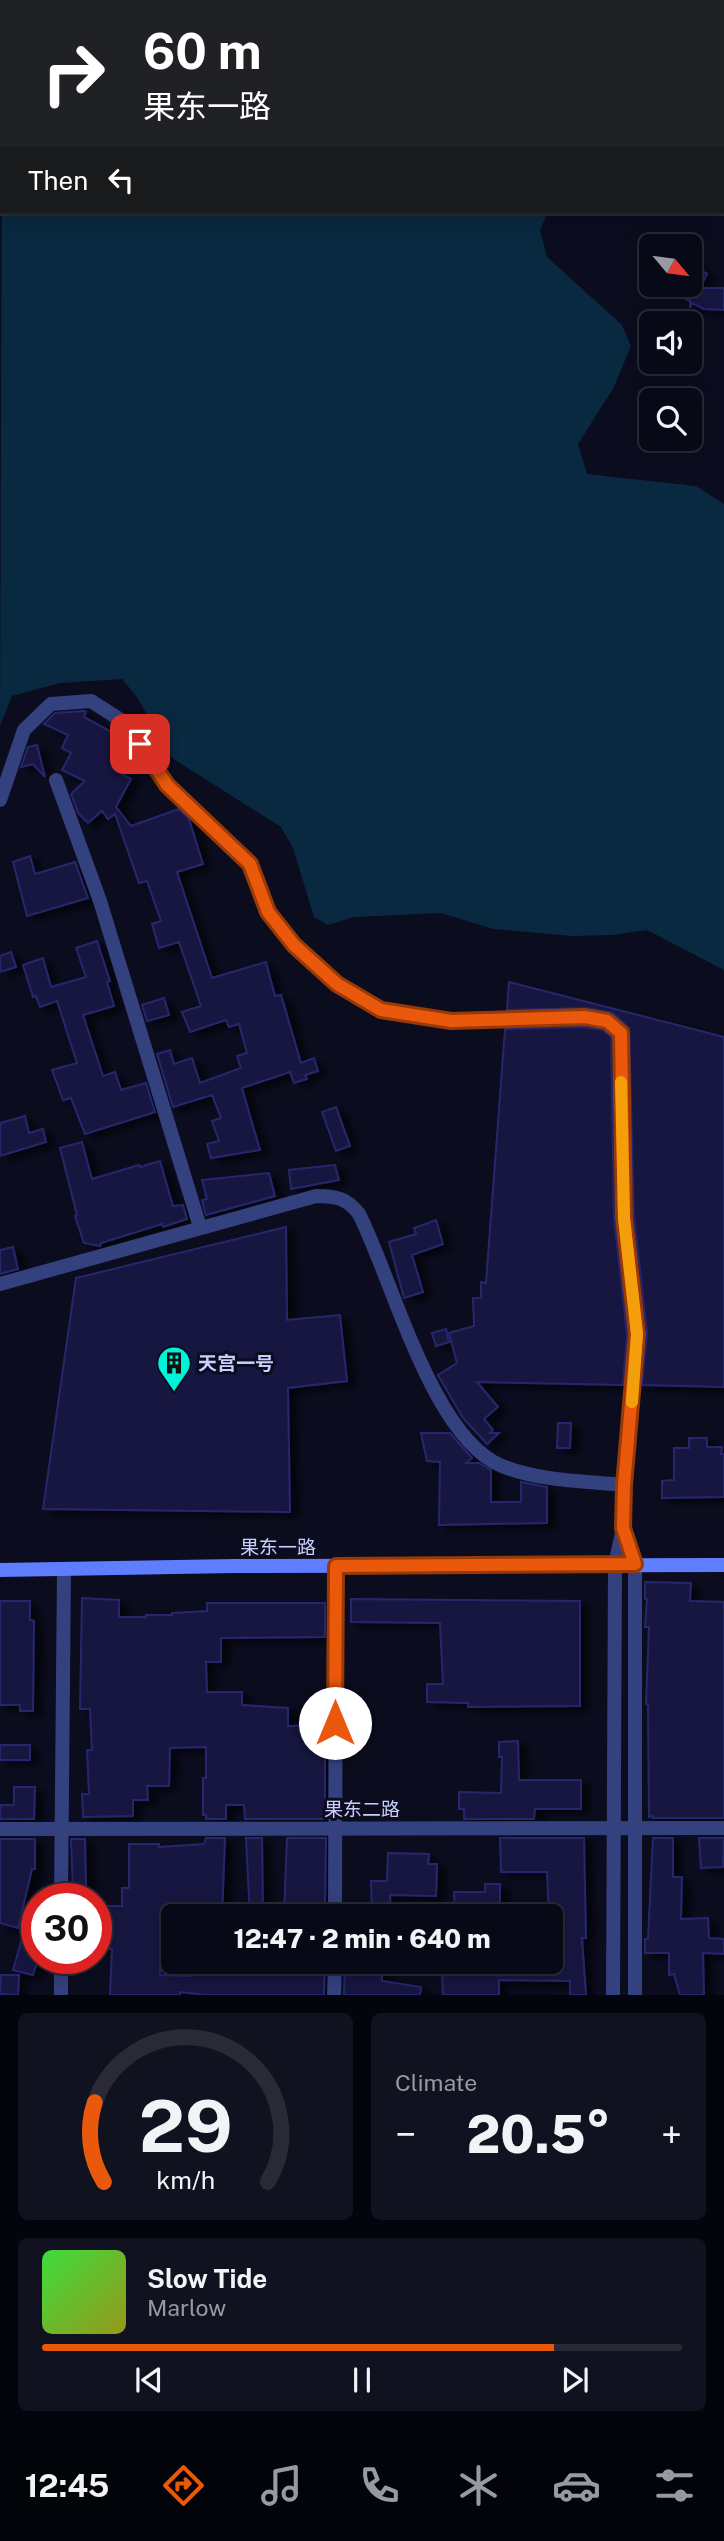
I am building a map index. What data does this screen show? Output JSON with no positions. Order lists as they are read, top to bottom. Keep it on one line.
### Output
{"streets":{"main road":["果东一路"],"street":["果东二路"]},"places":{"building":["天宫一号"]},"north":"bottom right","page":{"turn":["60 m","果东一路"],"then":"Then","limit":"30","trip":"12:47 · 2 min · 640 m","tile":"Climate","heat":["−","20.5°","+"],"song":["Slow Tide","Marlow"],"tabs":"12:45","gauge":["29","km/h"]}}
